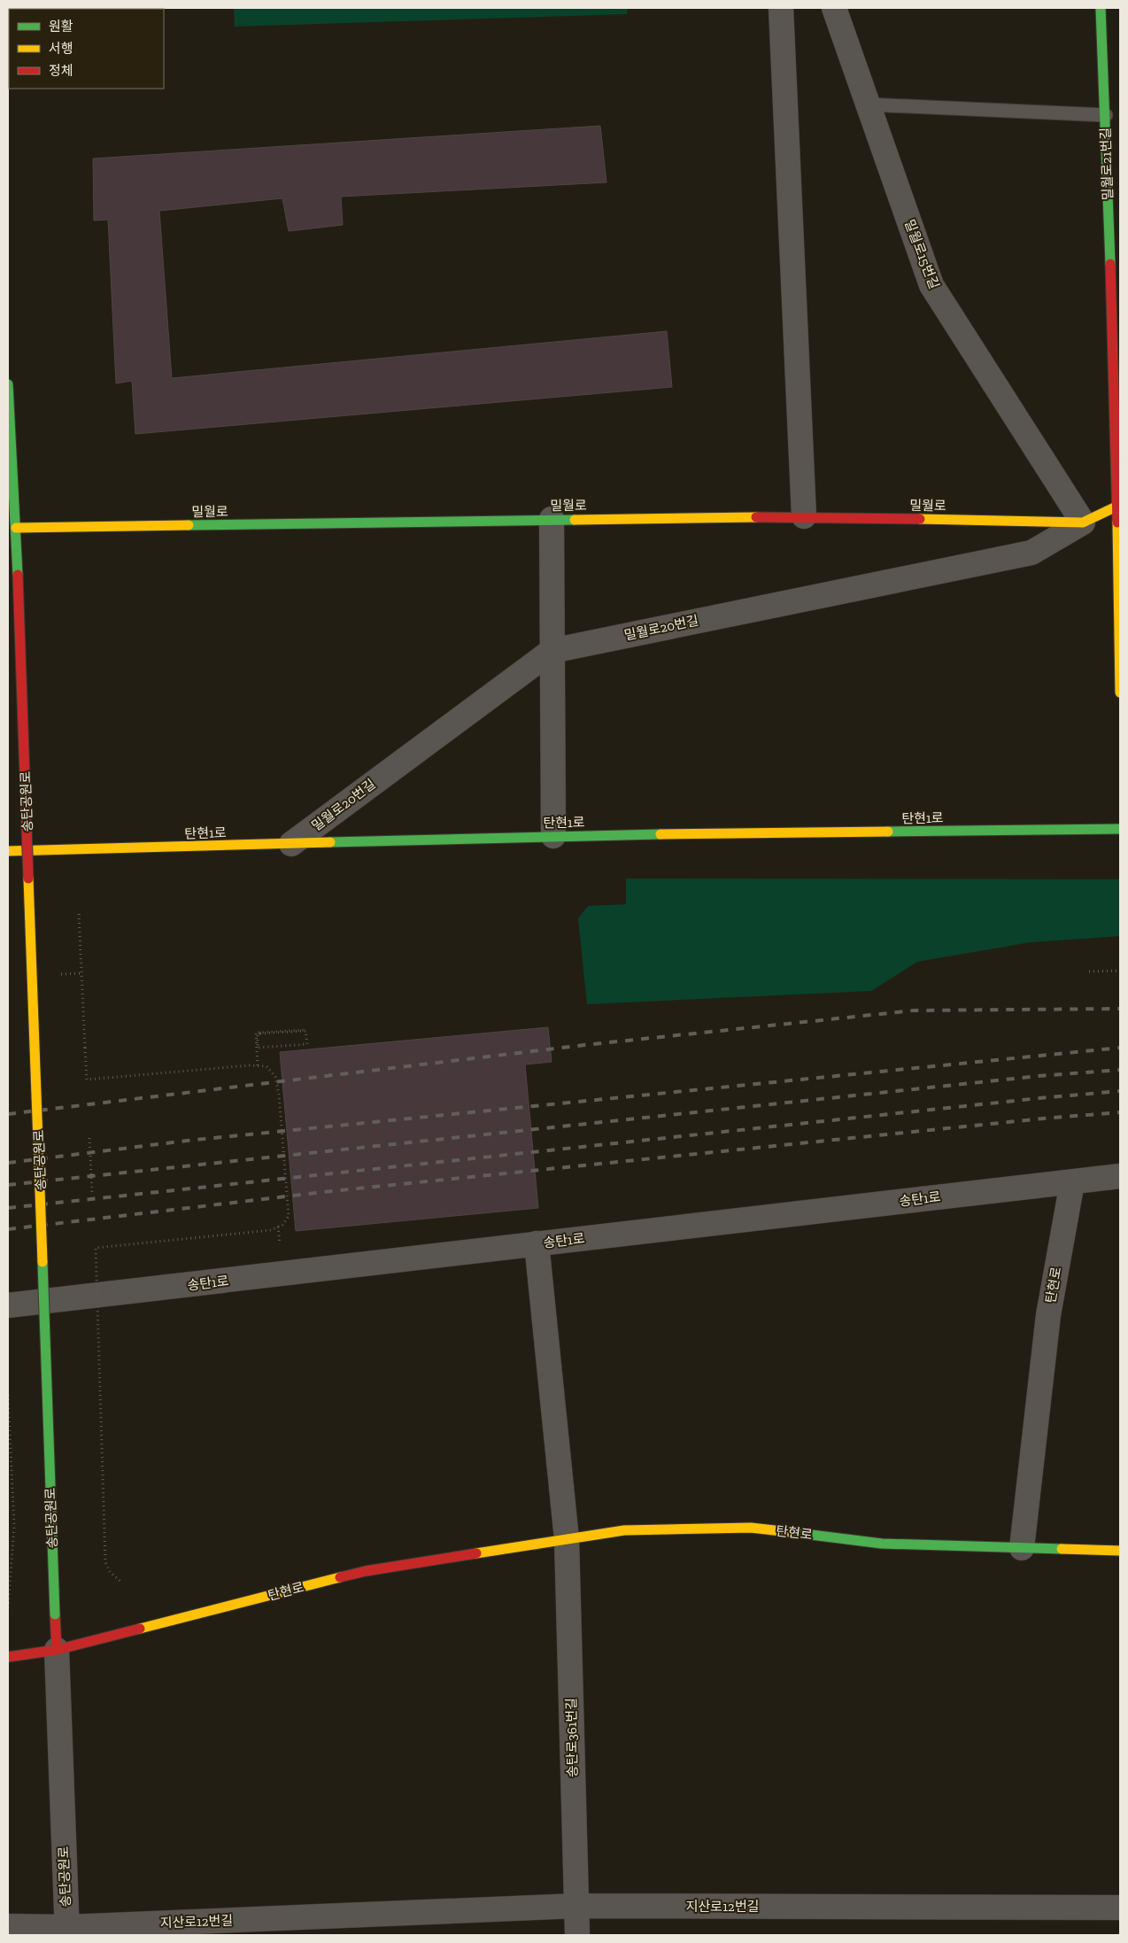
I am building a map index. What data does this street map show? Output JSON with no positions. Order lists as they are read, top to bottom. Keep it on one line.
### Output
{"streets":{"street":["밀월로21번길","밀월로15번길","밀월로","밀월로20번길","송탄공원로","탄현1로","송탄1로","탄현로","송탄로361번길","지산로12번길"]},"crossings":[["밀월로21번길","밀월로15번길"],["밀월로21번길","밀월로"],["밀월로15번길","밀월로"],["밀월로15번길","밀월로20번길"],["밀월로","밀월로20번길"],["밀월로","송탄공원로"],["밀월로20번길","탄현1로"],["송탄공원로","탄현로"],["송탄공원로","지산로12번길"],["송탄1로","탄현로"],["탄현로","송탄로361번길"],["송탄로361번길","지산로12번길"]],"legend":["원활","서행","정체"]}
